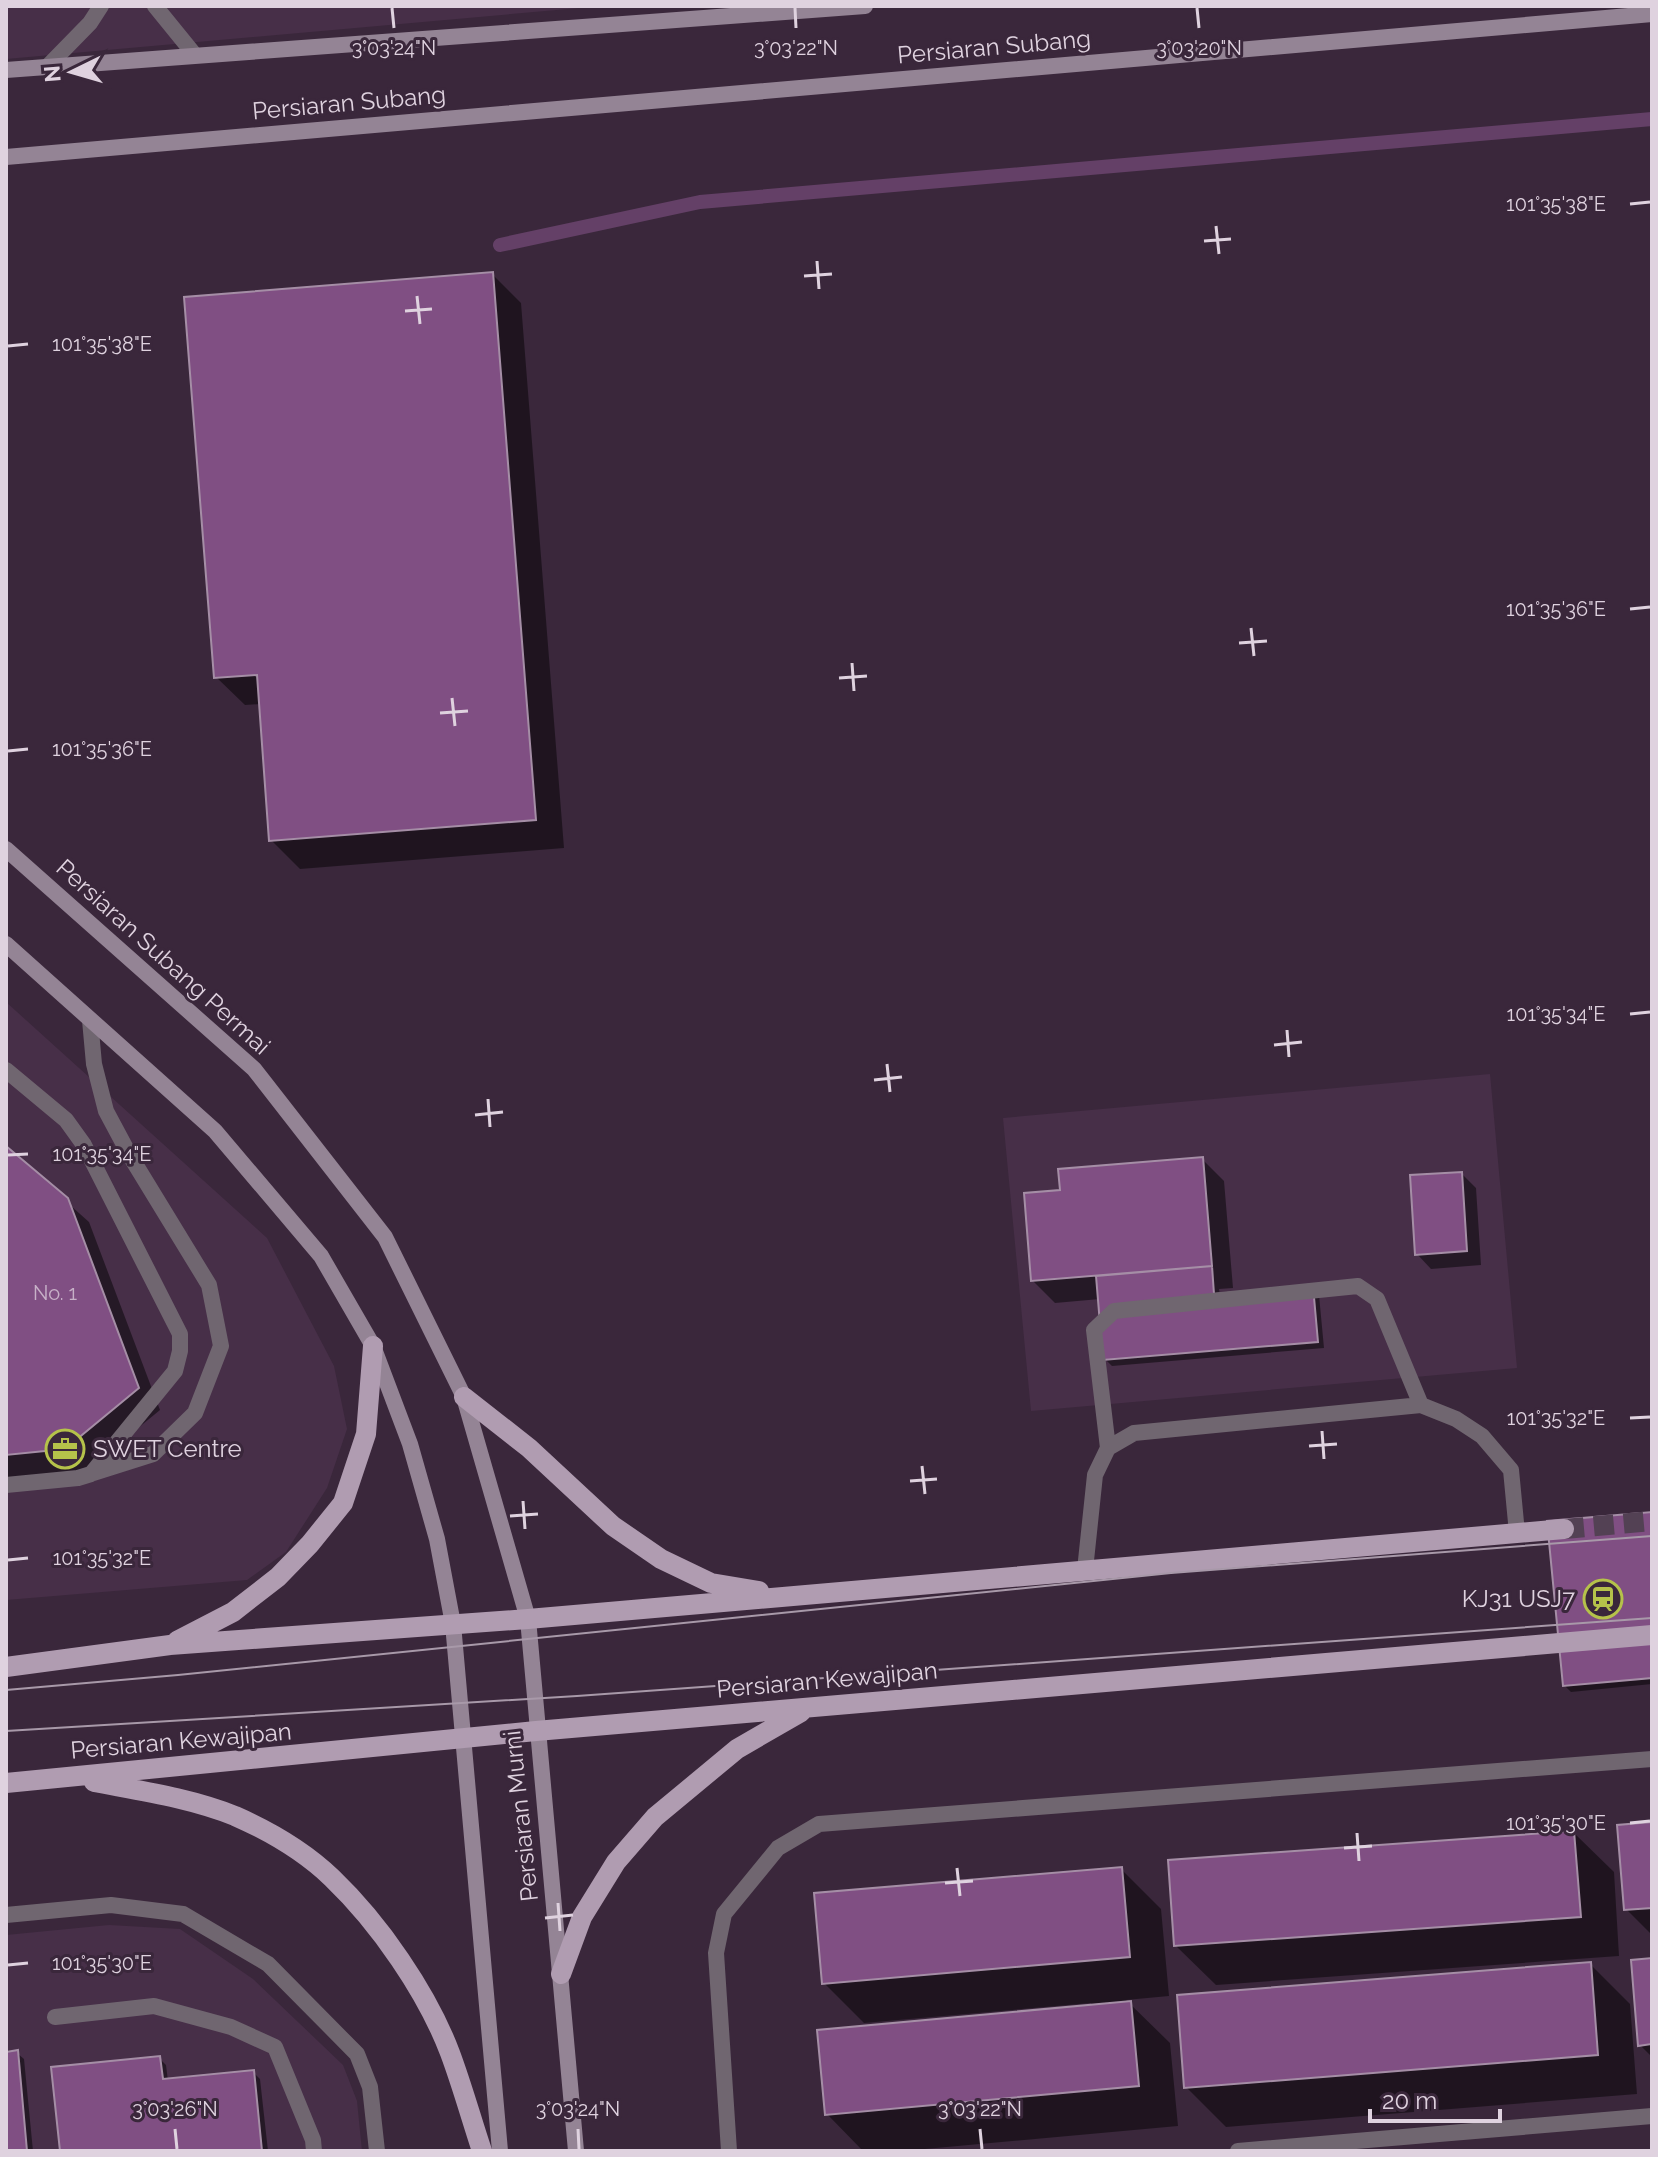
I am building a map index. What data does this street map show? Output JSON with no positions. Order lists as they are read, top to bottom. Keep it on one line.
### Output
{"streets":{"main road":["Persiaran Subang","Persiaran Subang Permai","Persiaran Kewajipan","Persiaran Murni"]},"crossings":[["Persiaran Subang Permai","Persiaran Murni"],["Persiaran Kewajipan","Persiaran Murni"]],"places":{"office":["SWET Centre"],"station":["KJ31 USJ7"]},"house_numbers":["No. 1"],"scale_bar":"20 m","north":"left","coordinates":["3°03'24\"N","3°03'22\"N","3°03'20\"N","101°35'38\"E","101°35'36\"E","101°35'34\"E","101°35'32\"E","101°35'30\"E","3°03'26\"N"]}
